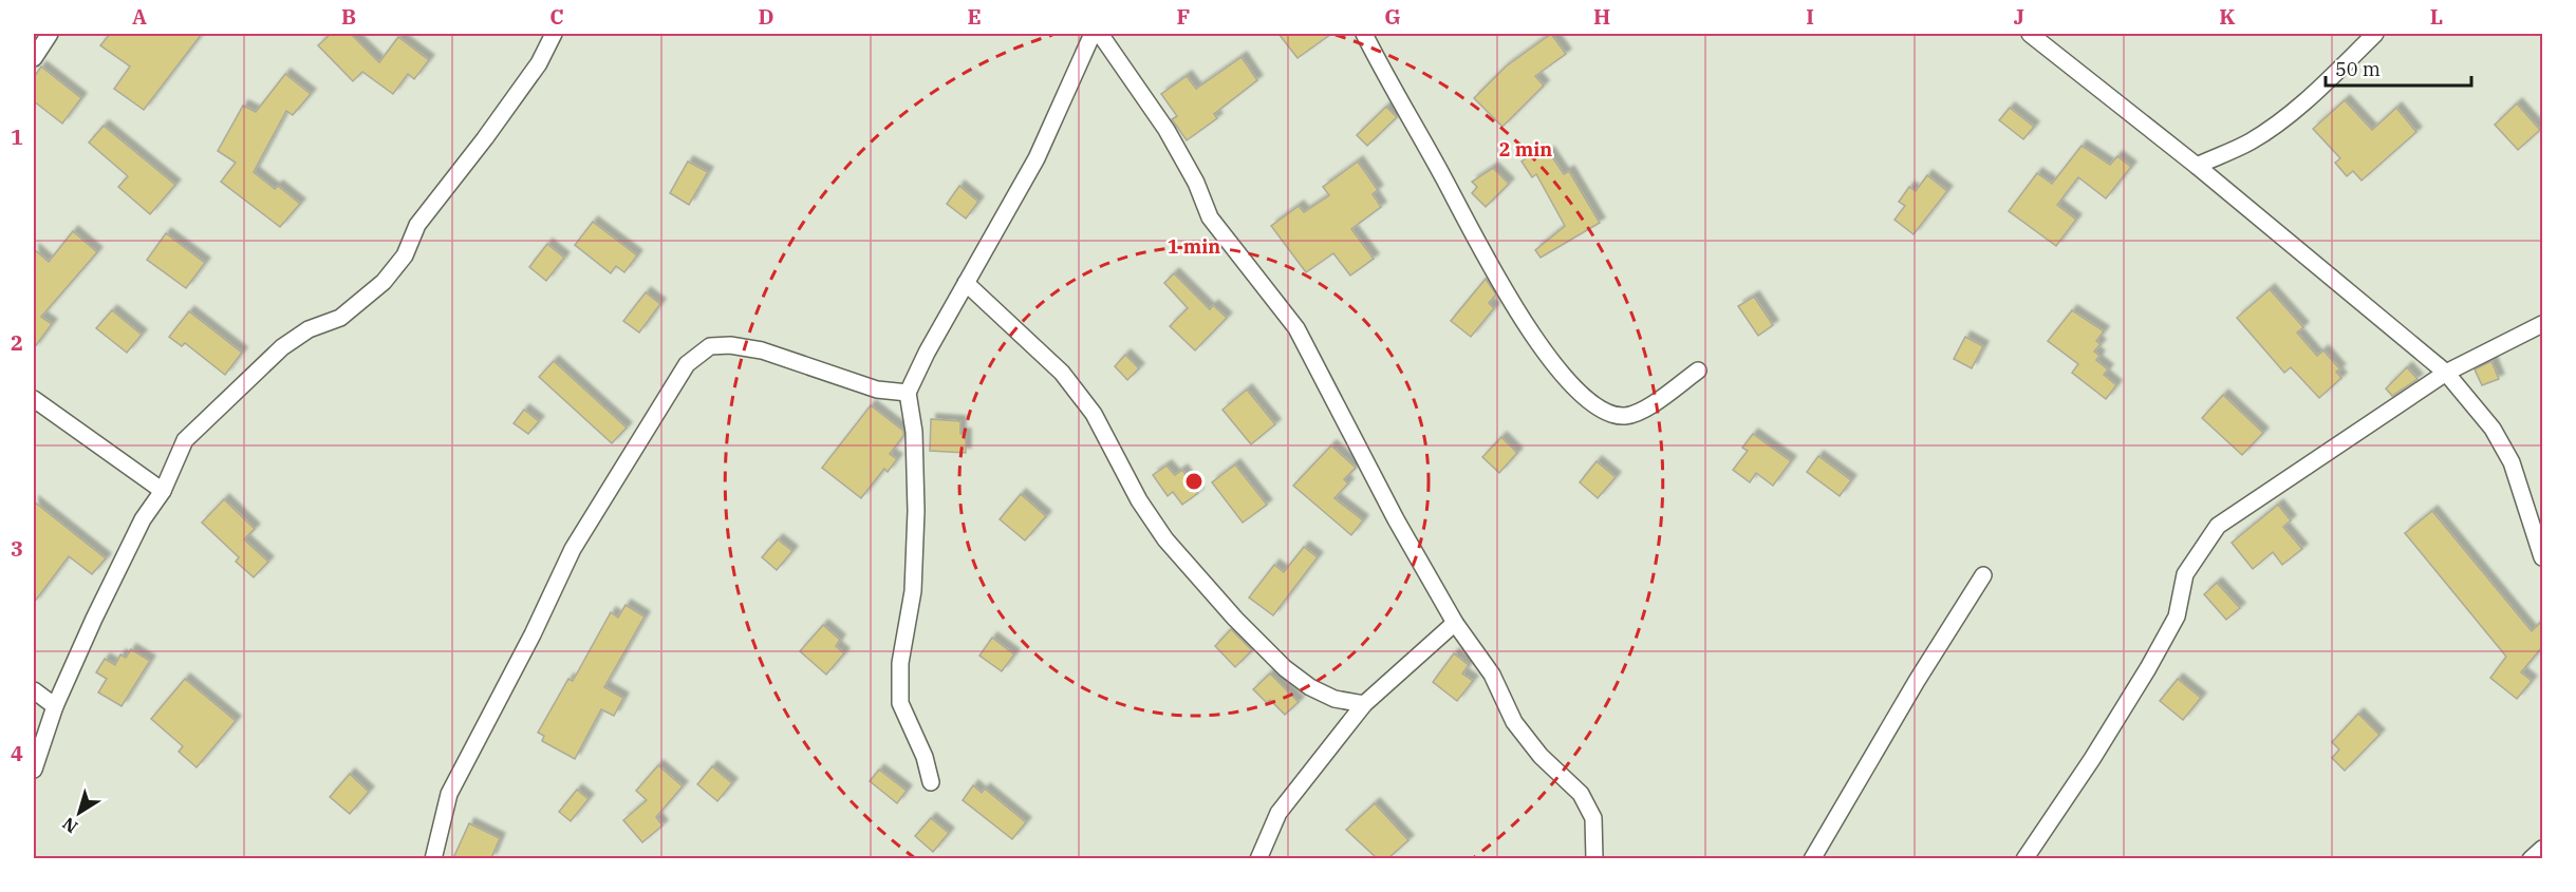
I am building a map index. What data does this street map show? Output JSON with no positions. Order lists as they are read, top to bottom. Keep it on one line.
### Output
{"scale_bar":"50 m","north":"bottom left","grid":{"columns":["A","B","C","D","E","F","G","H","I","J","K","L"],"rows":["1","2","3","4"]},"rings":["2 min","1 min"]}
